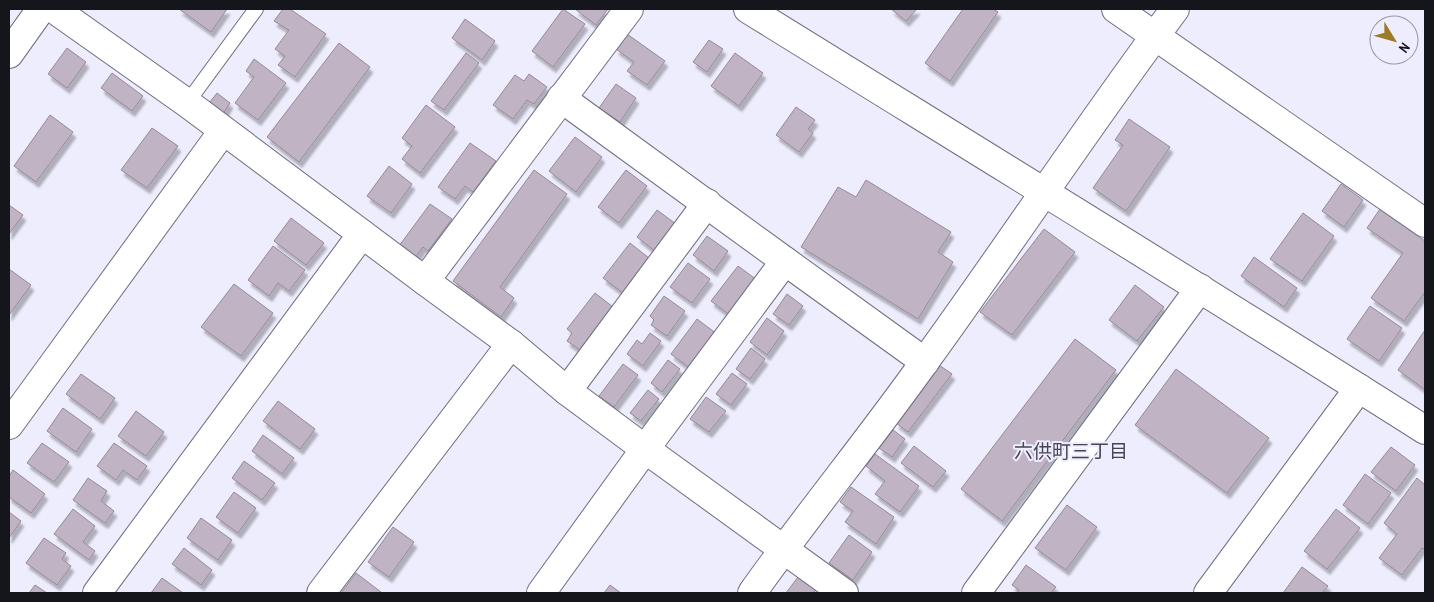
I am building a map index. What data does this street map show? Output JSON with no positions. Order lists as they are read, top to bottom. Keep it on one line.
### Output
{"districts":["六供町三丁目"],"north":"bottom right"}
